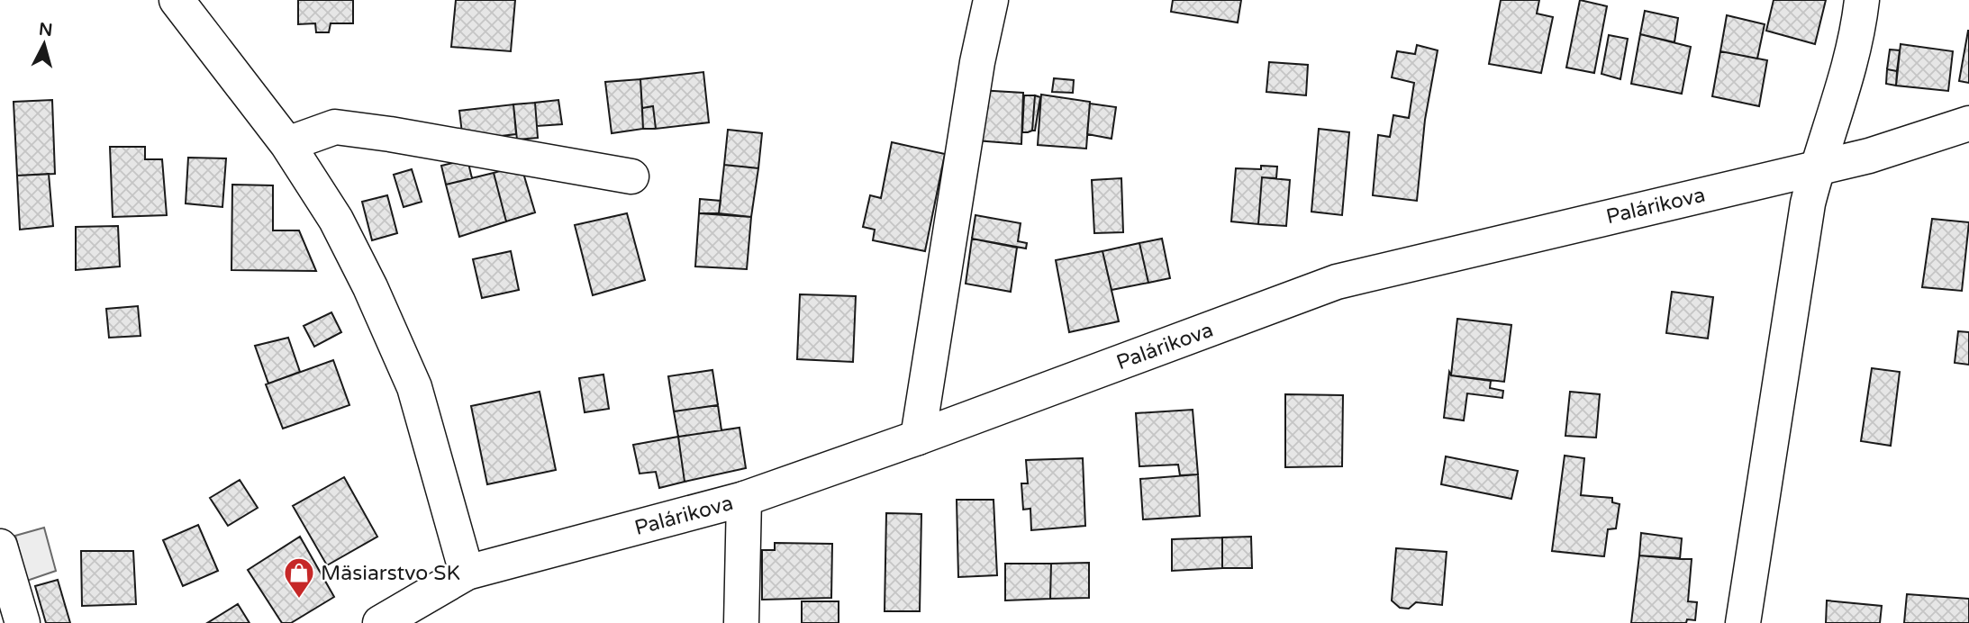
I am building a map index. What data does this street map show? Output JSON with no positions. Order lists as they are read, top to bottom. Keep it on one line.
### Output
{"streets":{"street":["Palárikova"]},"places":{"shop":["Mäsiarstvo SK"]},"north":"top"}
